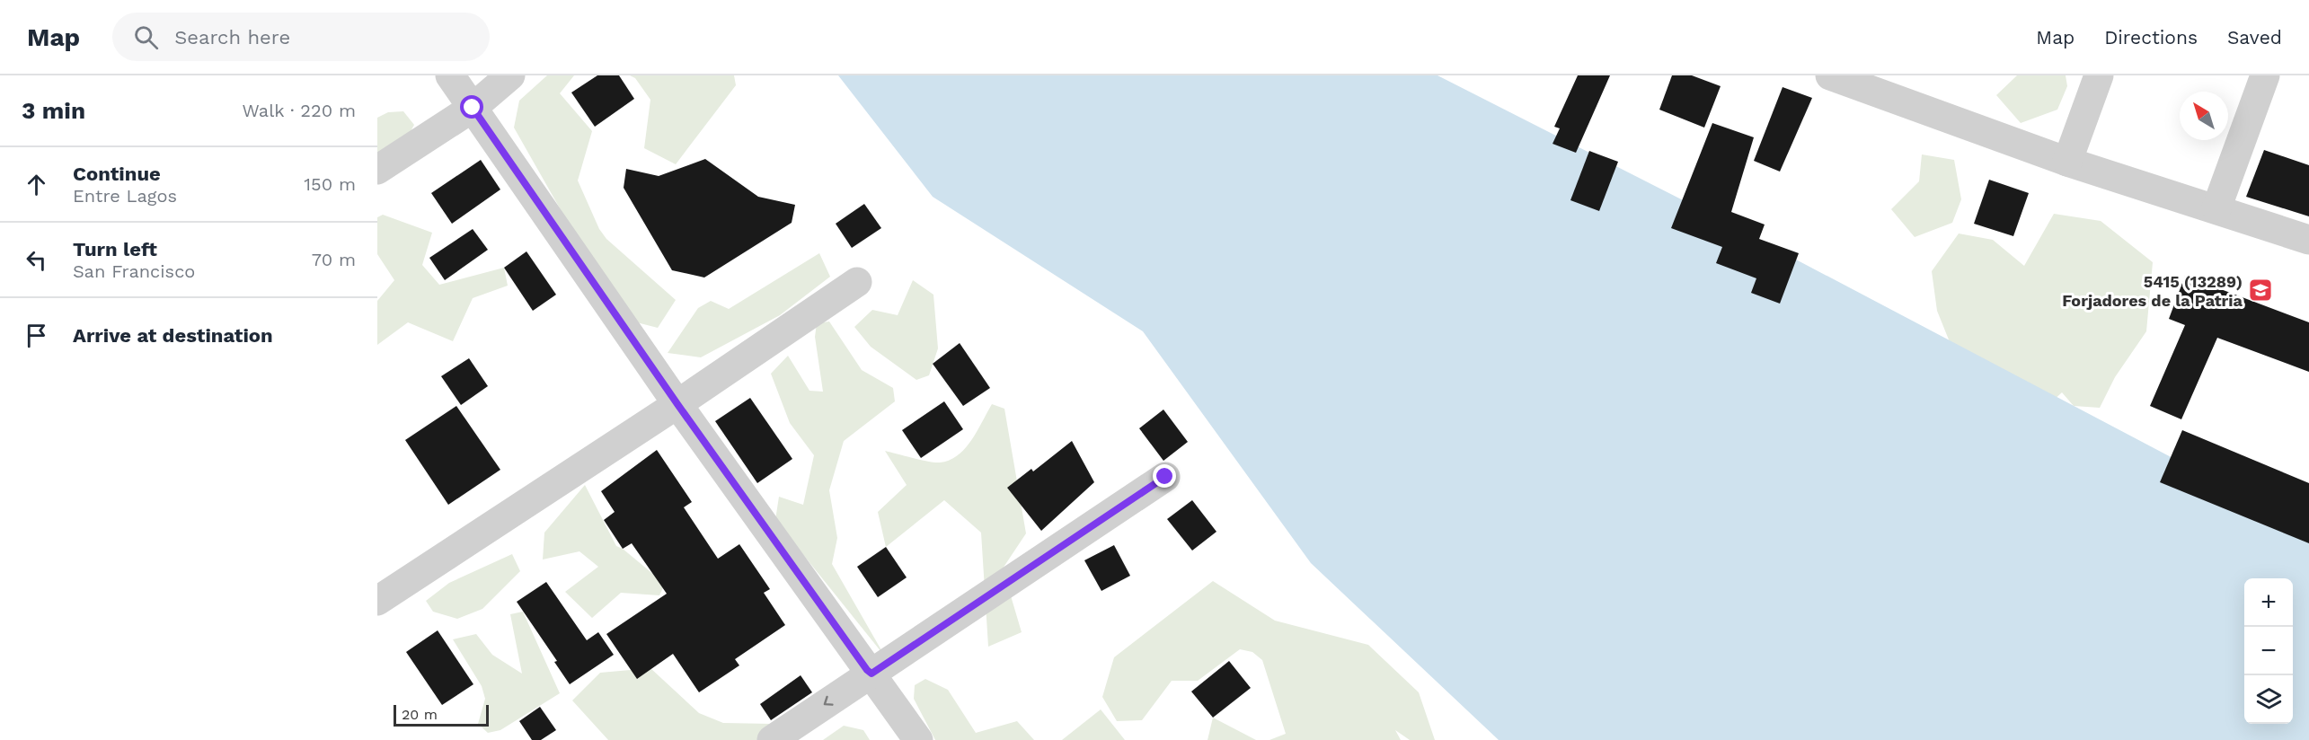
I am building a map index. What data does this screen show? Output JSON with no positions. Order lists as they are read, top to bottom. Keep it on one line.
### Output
{"places":{"school or university":["5415 (13289) Forjadores de la Patria"]},"scale_bar":"20 m","north":"top left","page":{"header":"Map","search":"Search here","nav":["Map","Directions","Saved"],"heading":["3 min","Walk · 220 m"],"list":[["Continue","Entre Lagos","150 m"],["Turn left","San Francisco","70 m"],"Arrive at destination"],"map_buttons":["+","−"],"scale":"20 m"}}
